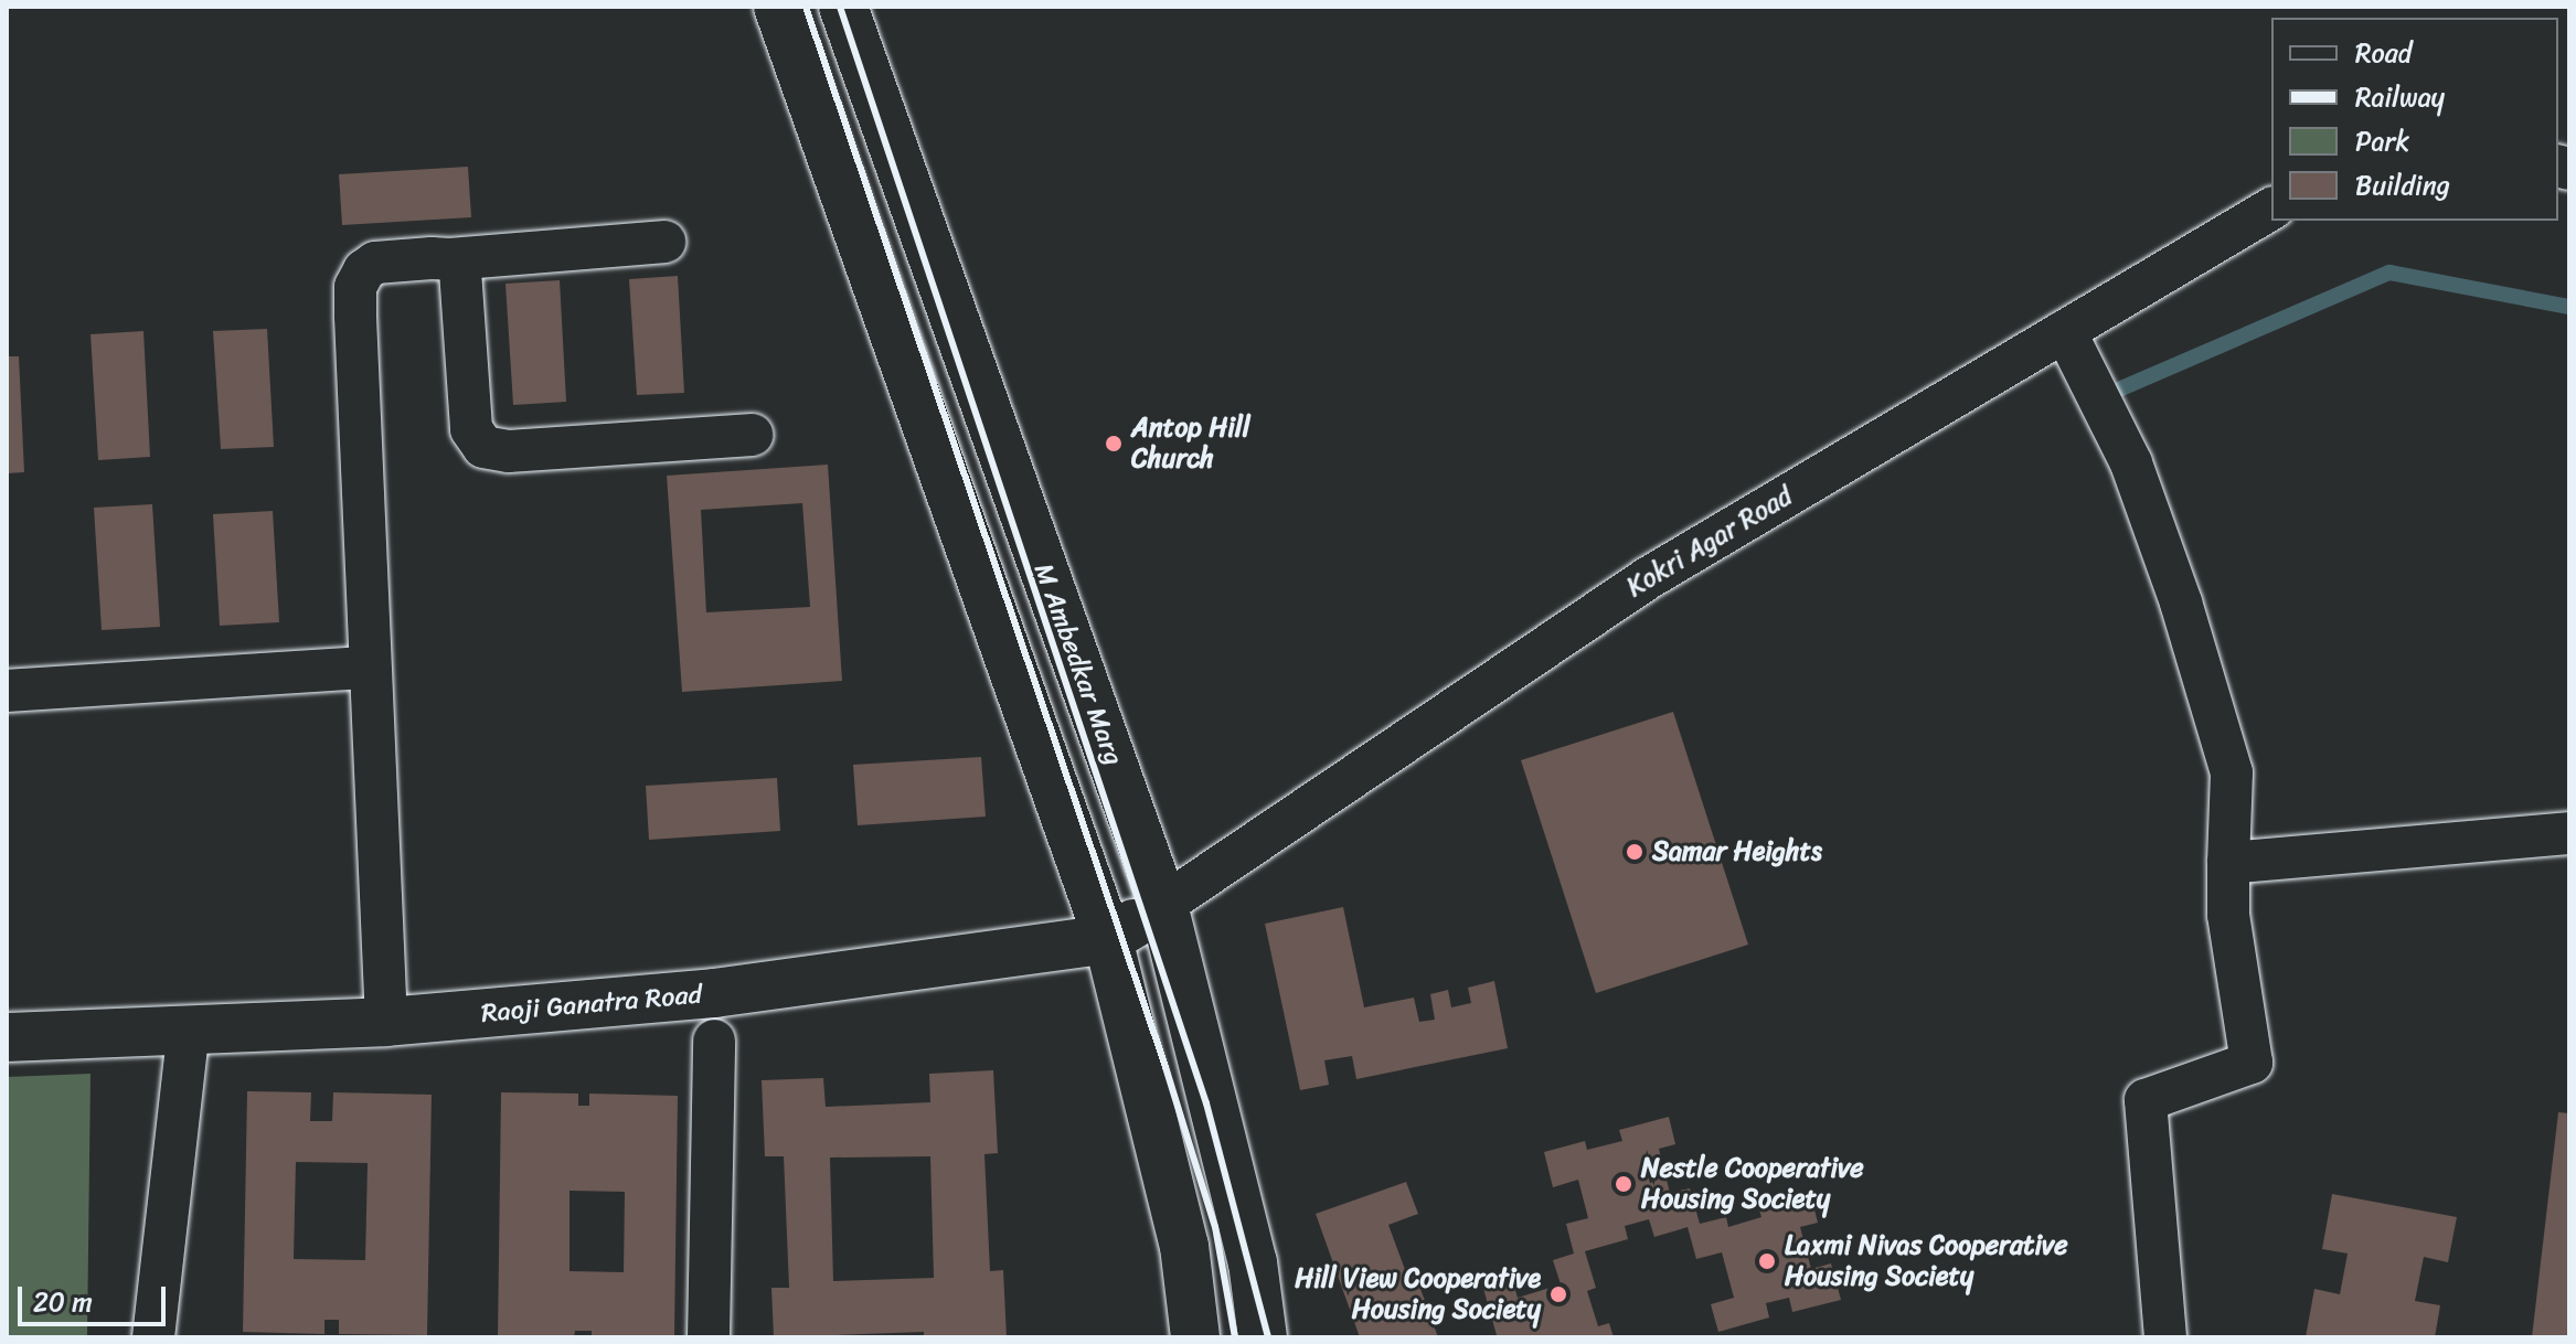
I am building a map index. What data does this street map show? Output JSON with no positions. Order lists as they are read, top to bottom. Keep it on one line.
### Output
{"streets":{"main road":["M Ambedkar Marg","Raoji Ganatra Road"],"street":["Kokri Agar Road"]},"crossings":[["Kokri Agar Road","M Ambedkar Marg"],["Kokri Agar Road","Raoji Ganatra Road"],["M Ambedkar Marg","Raoji Ganatra Road"]],"places":["Antop Hill Church","Samar Heights","Nestle Cooperative Housing Society","Laxmi Nivas Cooperative Housing Society","Hill View Cooperative Housing Society"],"legend":["Road","Railway","Park","Building"],"scale_bar":"20 m"}
